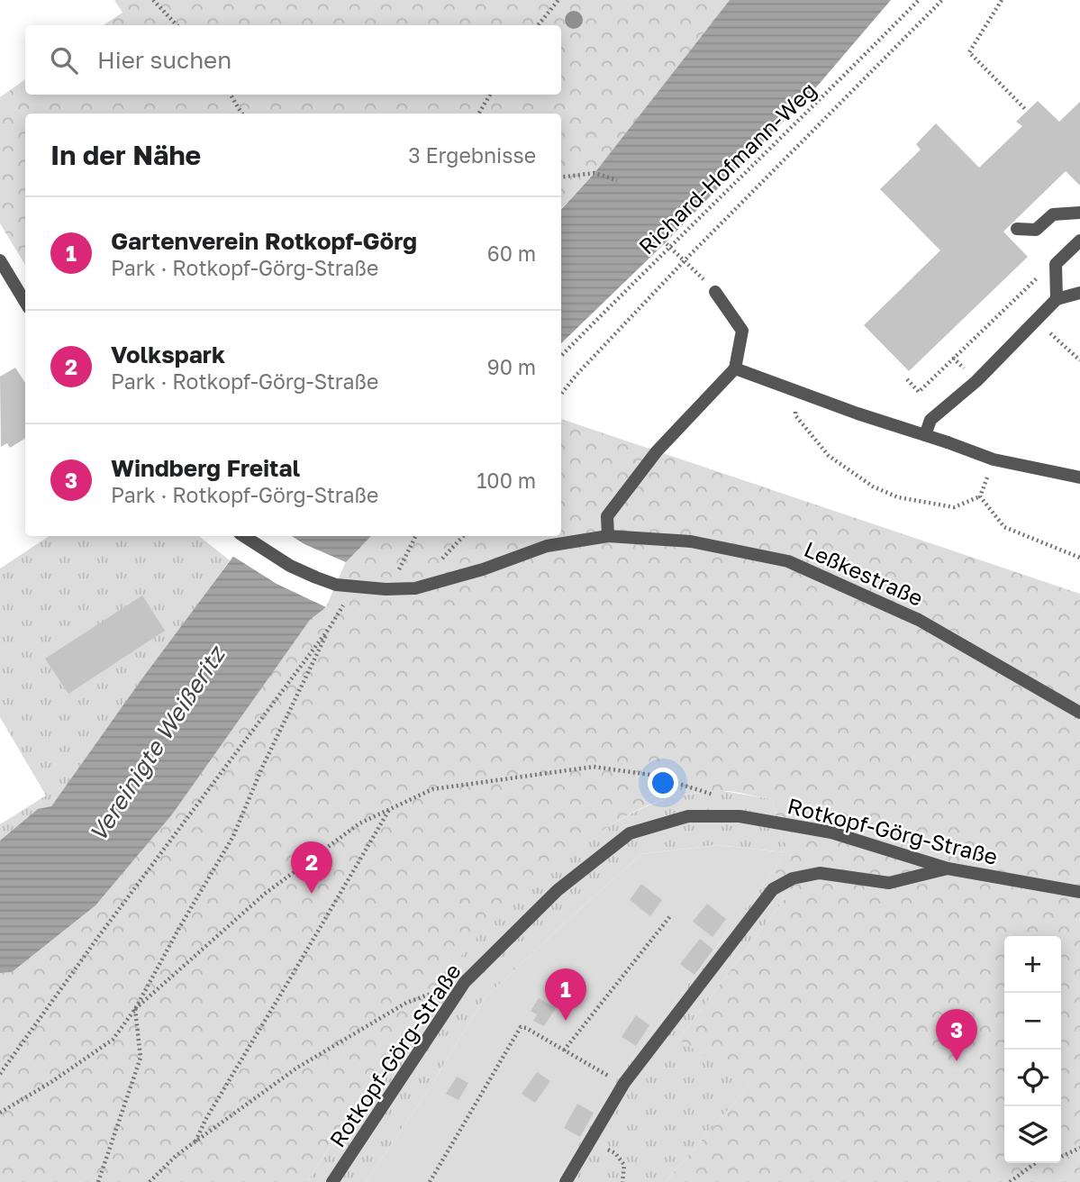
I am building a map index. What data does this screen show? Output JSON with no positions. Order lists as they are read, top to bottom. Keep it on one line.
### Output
{"streets":{"street":["Leßkestraße","Rotkopf-Görg-Straße"],"path":["Richard-Hofmann-Weg"]},"water":["Vereinigte Weißeritz"],"page":{"search":"Hier suchen","heading":["In der Nähe","3 Ergebnisse"],"list":[{"mark":"1","name":"Gartenverein Rotkopf-Görg","note":"Park · Rotkopf-Görg-Straße","value":"60 m"},{"mark":"2","name":"Volkspark","note":"Park · Rotkopf-Görg-Straße","value":"90 m"},{"mark":"3","name":"Windberg Freital","note":"Park · Rotkopf-Görg-Straße","value":"100 m"}],"pins":["2","1","3"],"map_buttons":["+","−"]}}
